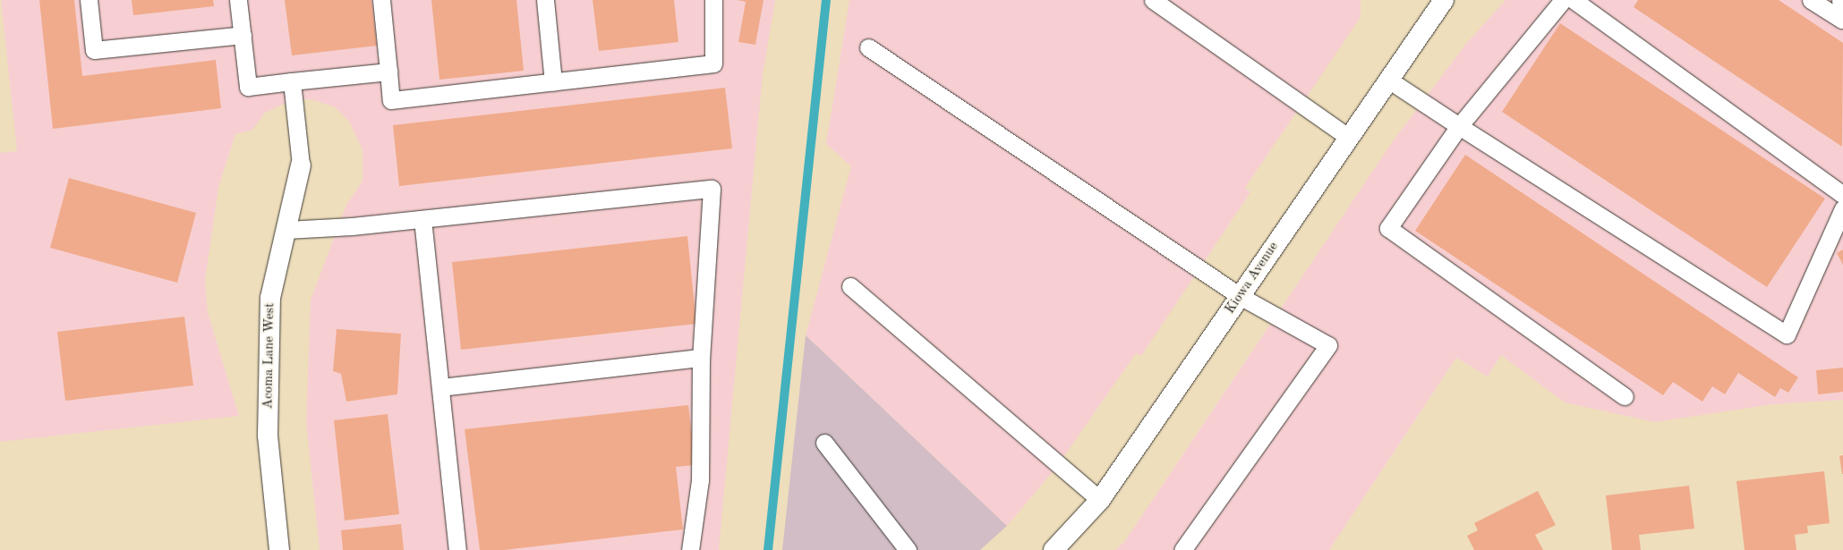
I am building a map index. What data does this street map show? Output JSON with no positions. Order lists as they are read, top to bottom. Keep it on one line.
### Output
{"streets":{"street":["Kiowa Avenue","Acoma Lane West"]}}
